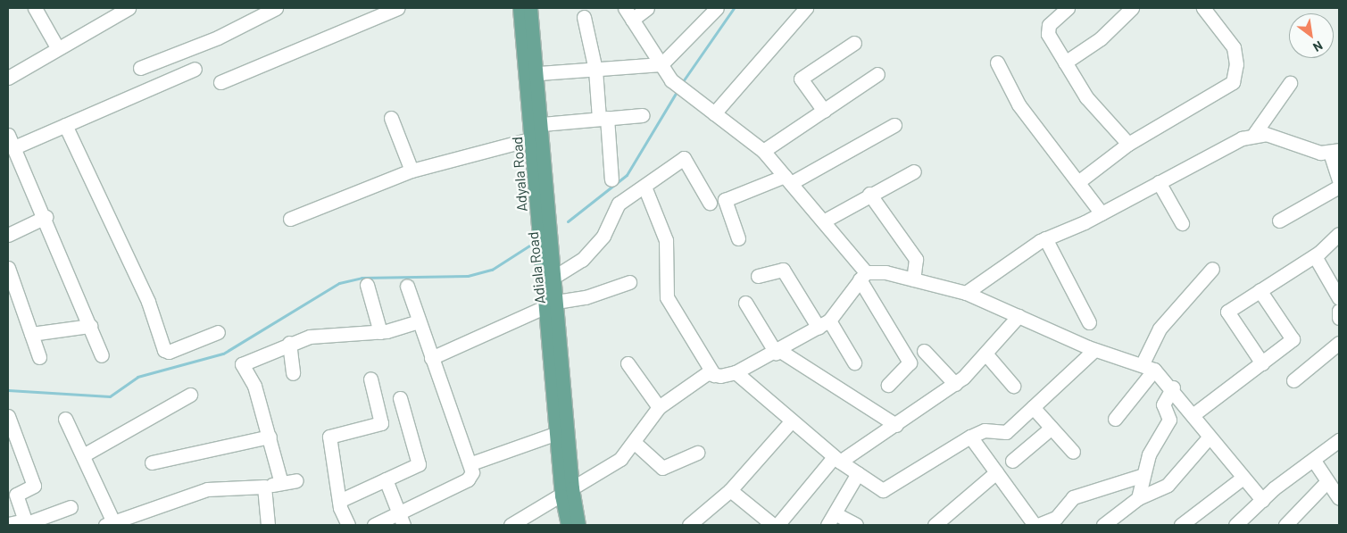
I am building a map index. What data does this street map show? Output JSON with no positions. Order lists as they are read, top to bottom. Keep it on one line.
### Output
{"streets":{"main road":["Adyala Road","Adiala Road"]},"crossings":[["Adyala Road","Adiala Road"]],"north":"bottom right"}
